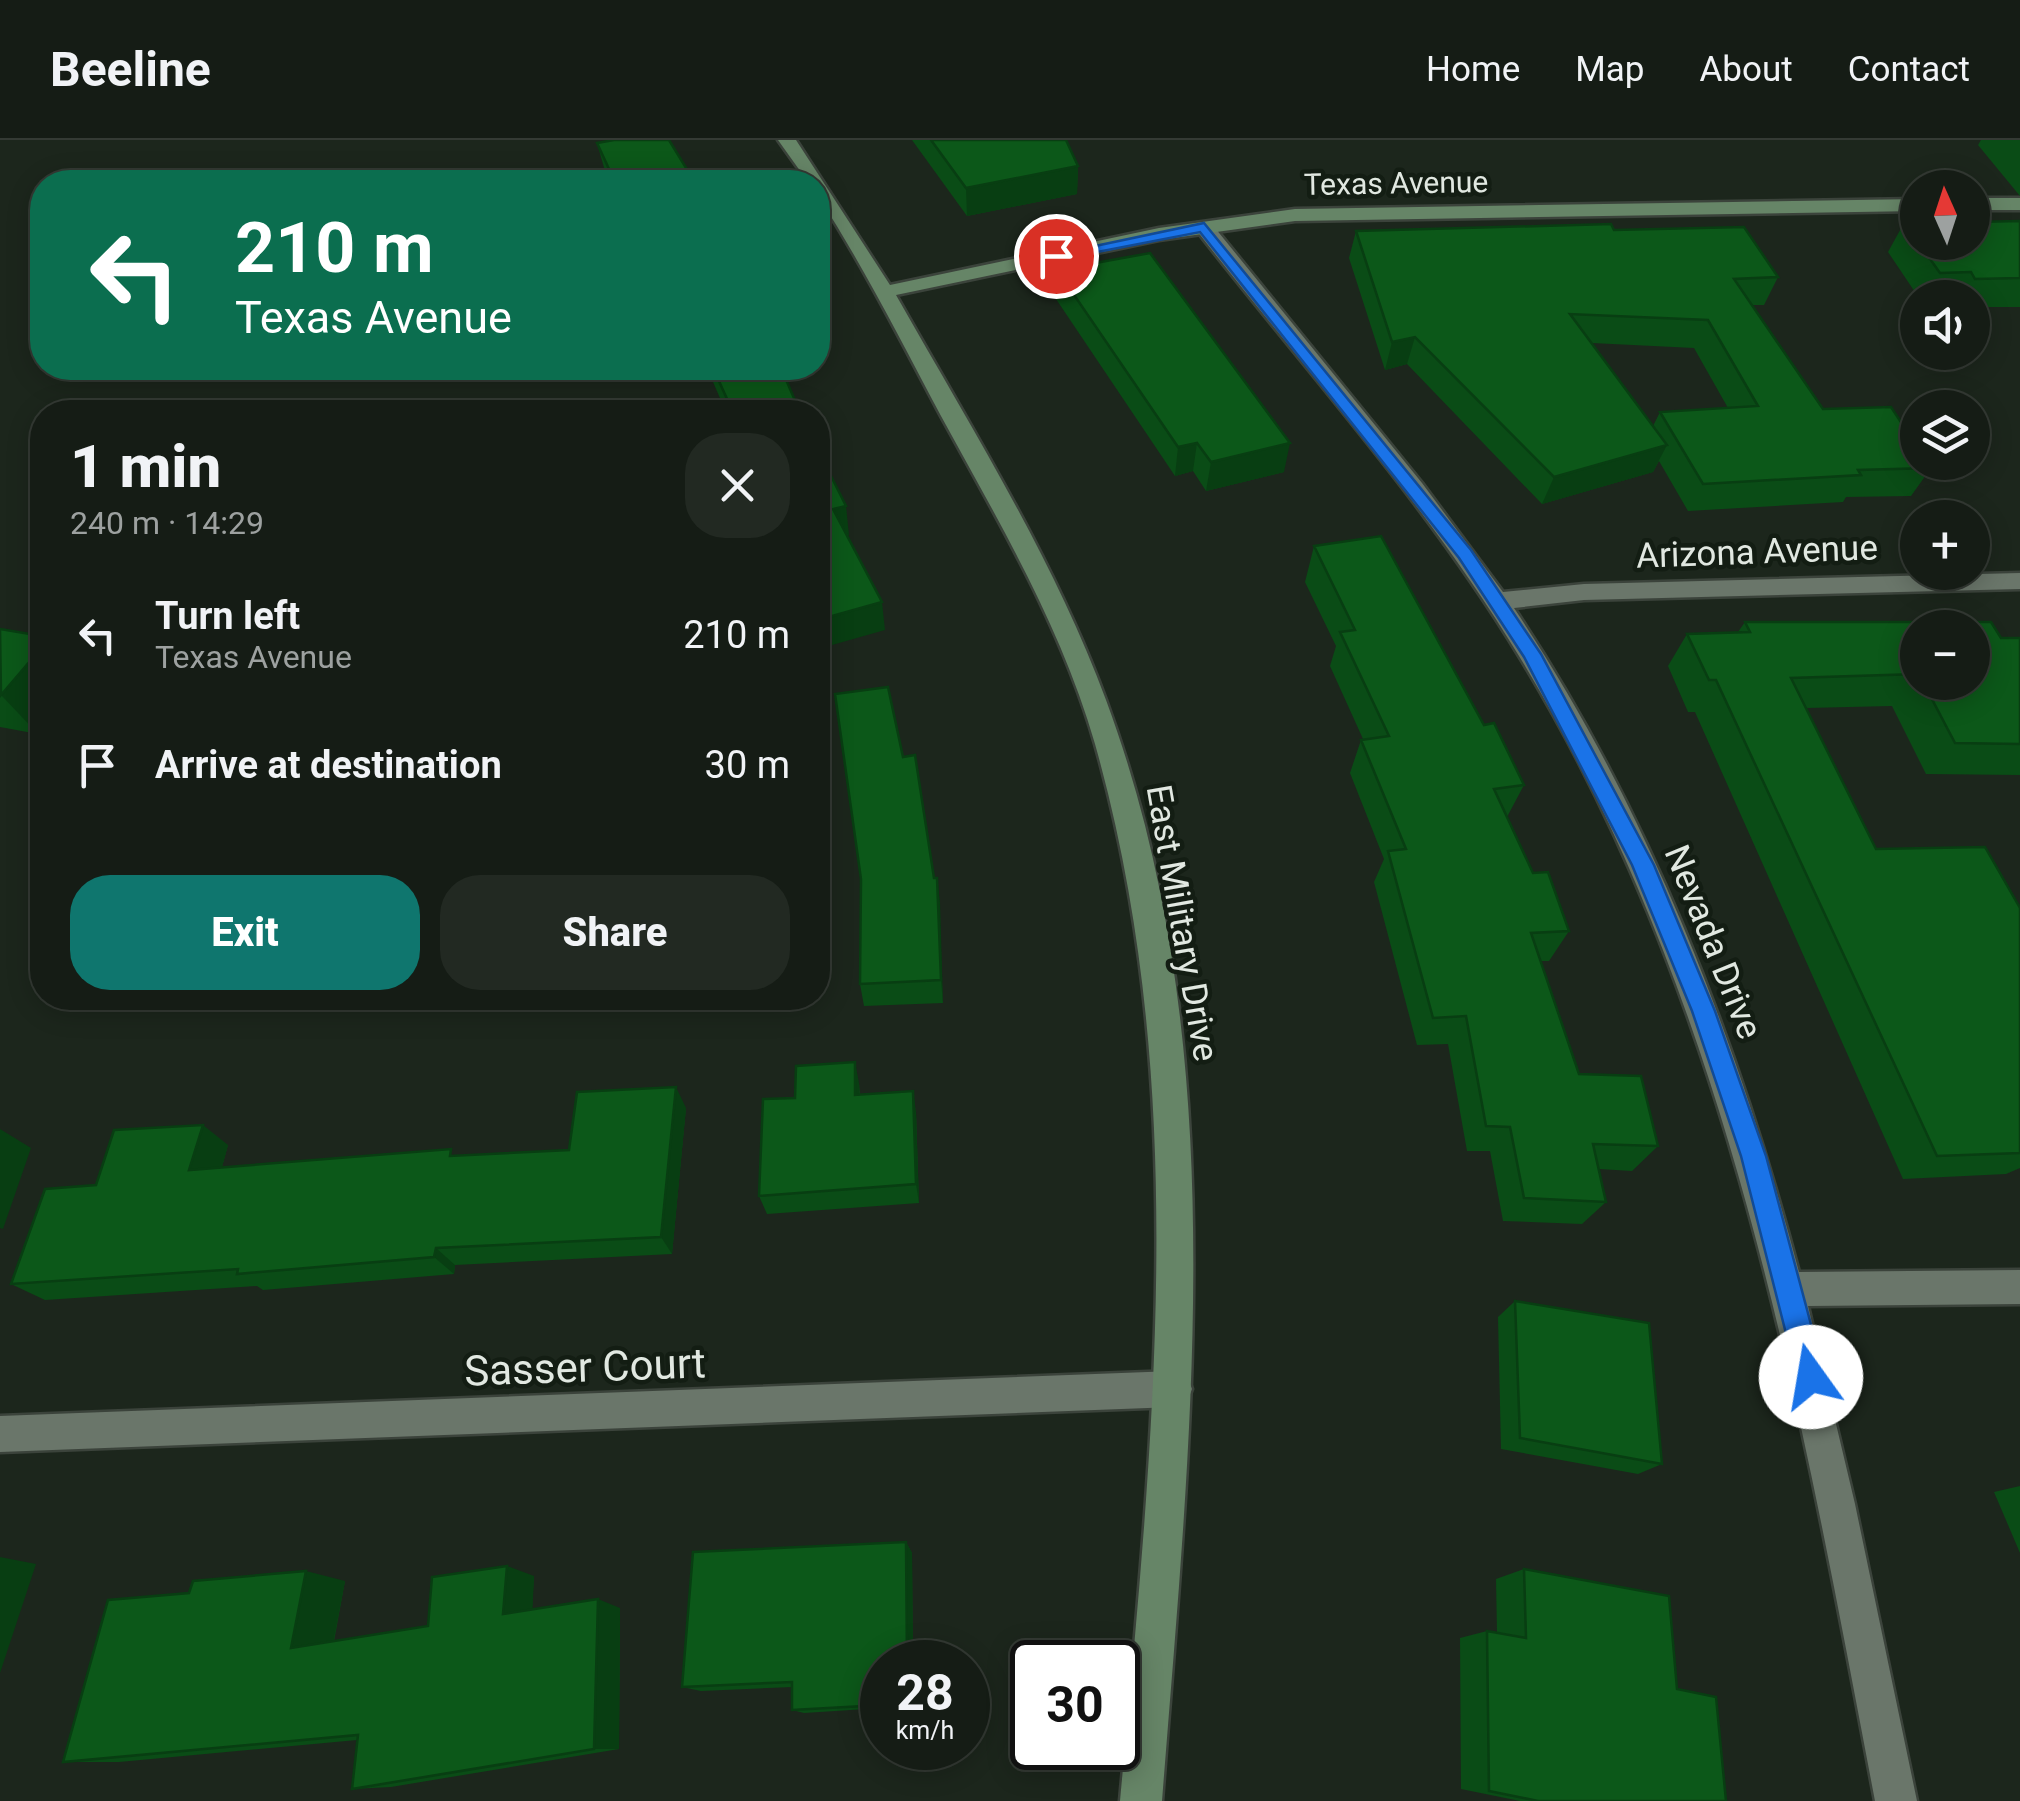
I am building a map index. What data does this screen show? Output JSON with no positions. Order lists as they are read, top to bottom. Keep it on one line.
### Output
{"streets":{"street":["Texas Avenue","Arizona Avenue","East Military Drive","Nevada Drive","Sasser Court"]},"crossings":[["Texas Avenue","East Military Drive"],["Texas Avenue","Nevada Drive"],["Arizona Avenue","Nevada Drive"],["East Military Drive","Sasser Court"]],"north":"top","page":{"header":"Beeline","nav":["Home","Map","About","Contact"],"map_buttons":["+","−"],"turn":["210 m","Texas Avenue"],"heading":["1 min","240 m · 14:29"],"list":[{"name":"Turn left","note":"Texas Avenue","value":"210 m"},{"name":"Arrive at destination","value":"30 m"}],"buttons":["Exit","Share"],"speed":"28 km/h","limit":"30"}}
